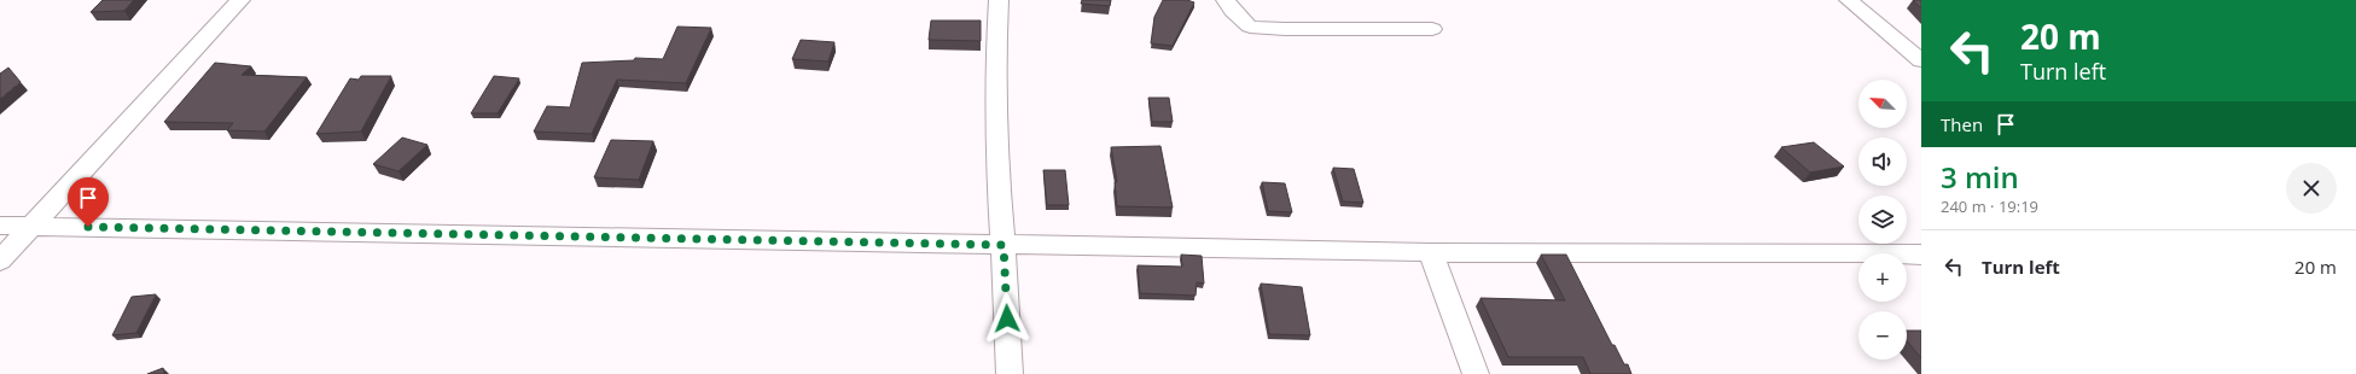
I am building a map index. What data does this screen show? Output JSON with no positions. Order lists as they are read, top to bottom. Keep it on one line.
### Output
{"north":"top left","page":{"turn":["20 m","Turn left"],"map_buttons":["+","−"],"then":"Then","heading":["3 min","240 m · 19:19"],"list":[{"name":"Turn left","value":"20 m"}]}}
